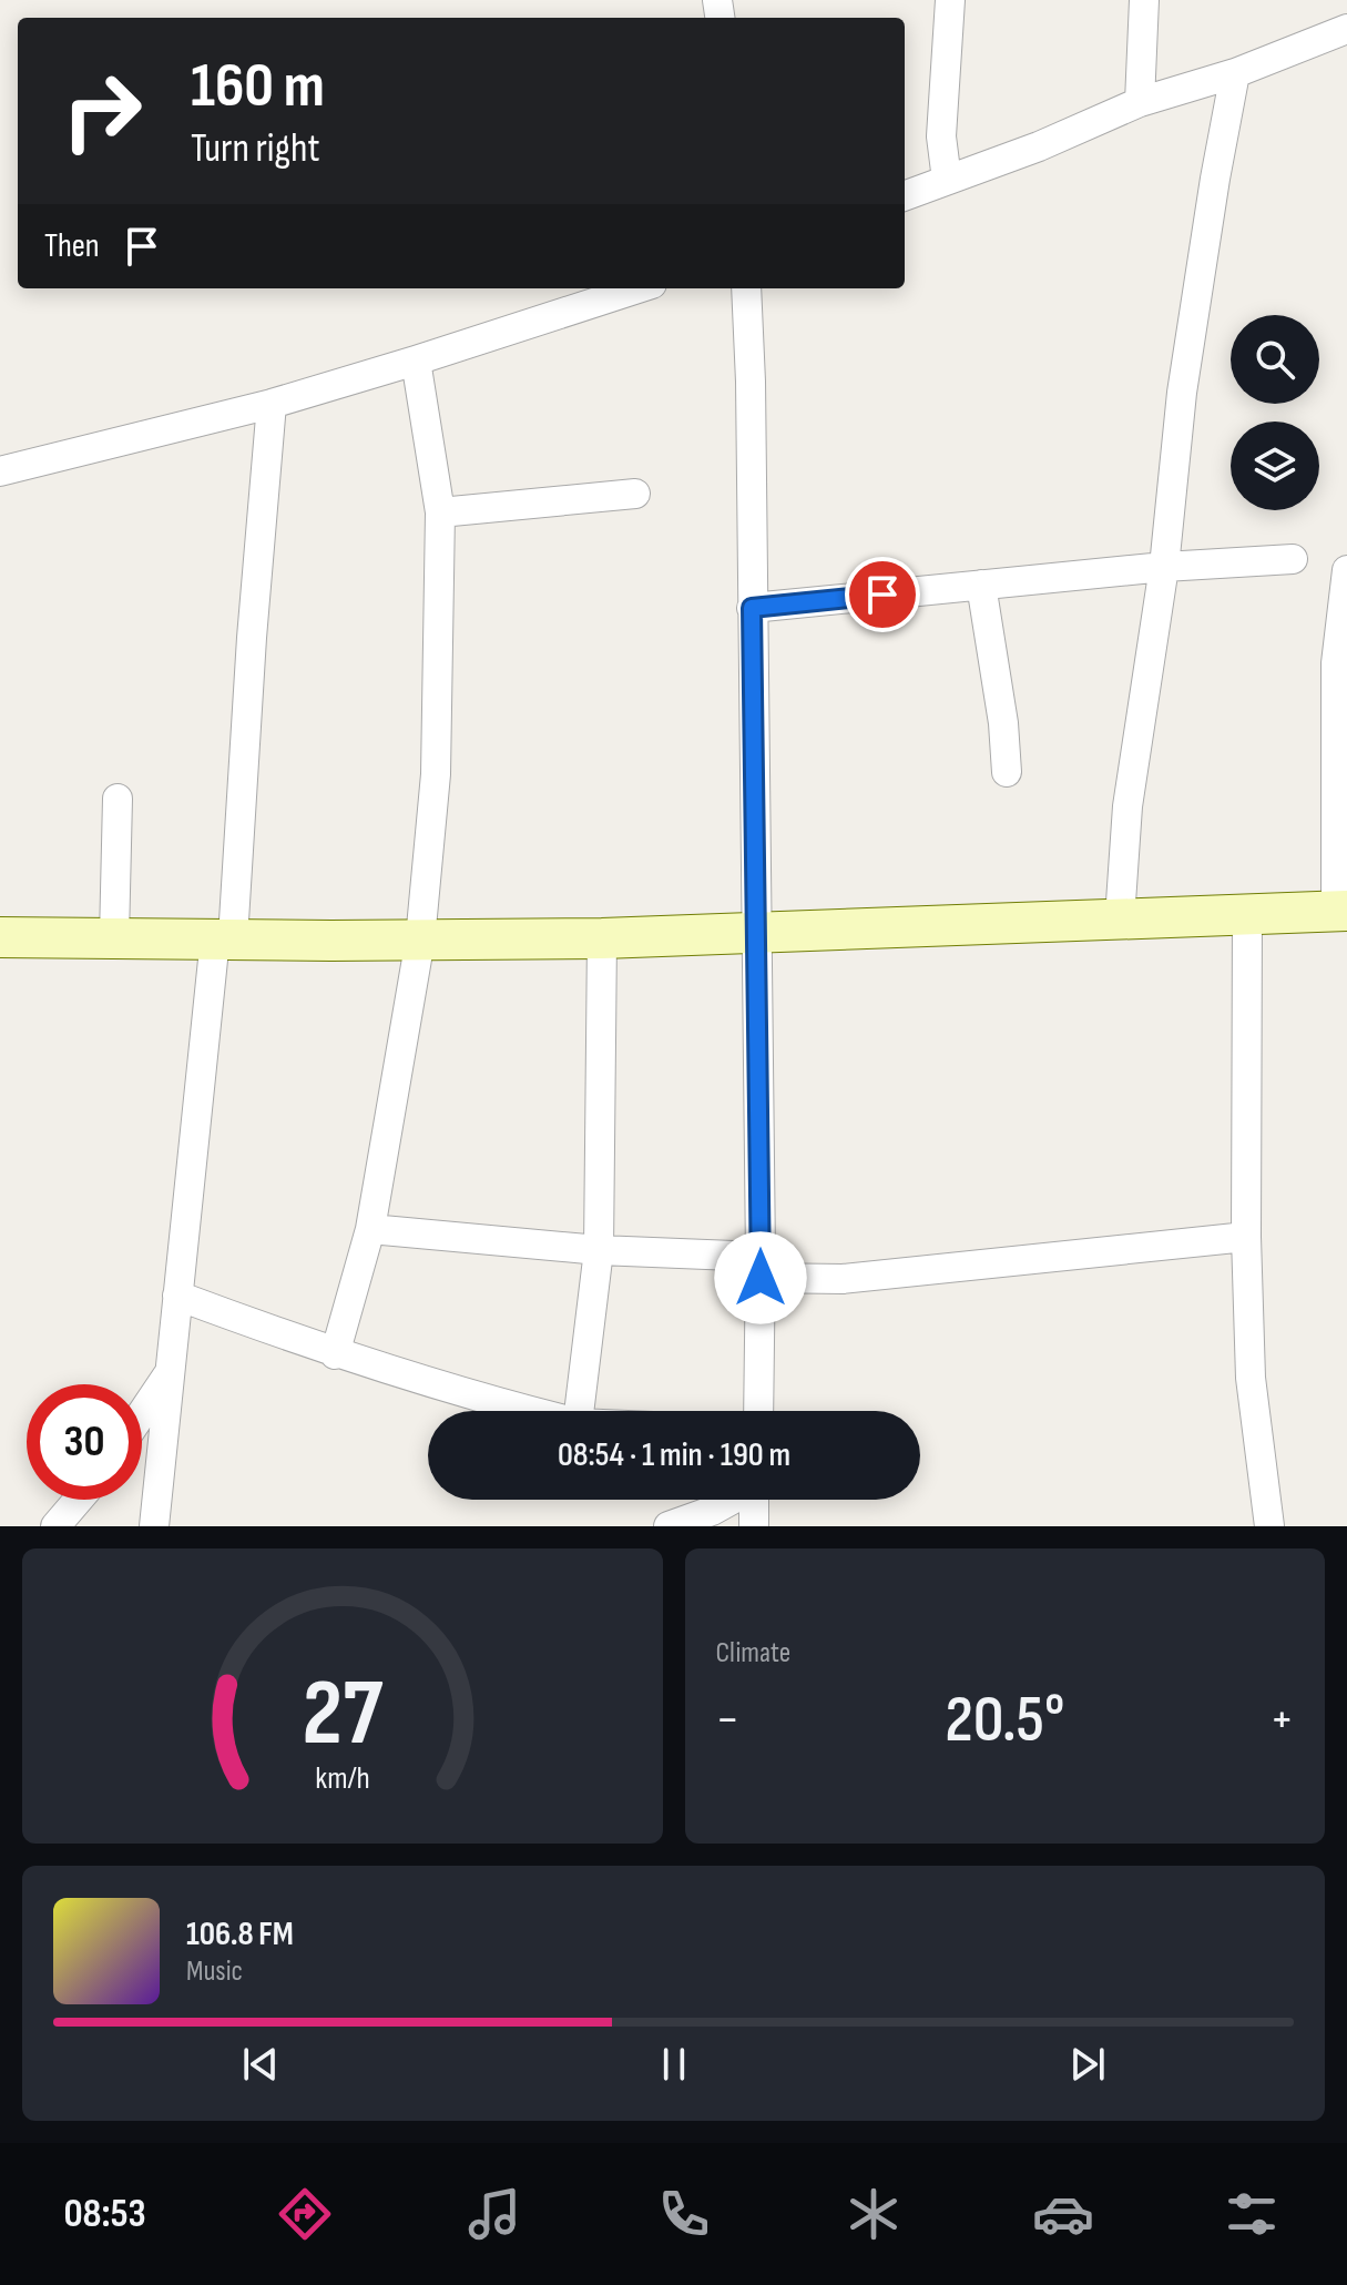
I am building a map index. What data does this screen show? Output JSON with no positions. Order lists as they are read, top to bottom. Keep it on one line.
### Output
{"page":{"turn":["160 m","Turn right"],"then":"Then","limit":"30","trip":"08:54 · 1 min · 190 m","tile":"Climate","heat":["−","20.5°","+"],"song":["106.8 FM","Music"],"tabs":"08:53","gauge":["27","km/h"]}}
